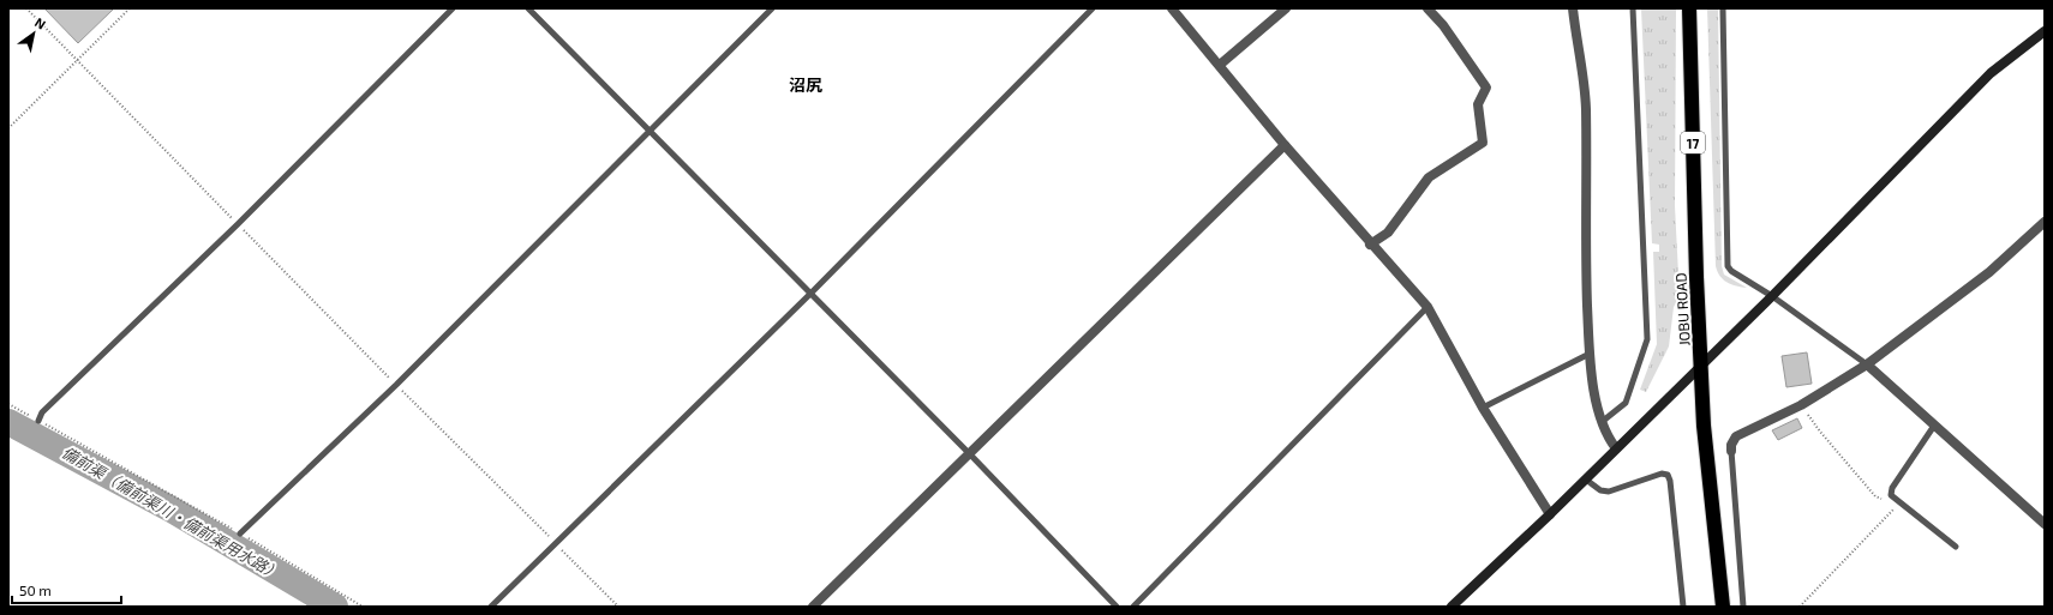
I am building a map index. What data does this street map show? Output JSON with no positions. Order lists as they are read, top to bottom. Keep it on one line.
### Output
{"streets":{"highway":["17","JOBU ROAD"]},"districts":["沼尻"],"water":["備前渠（備前渠川・備前渠用水路）"],"scale_bar":"50 m","north":"top right"}
